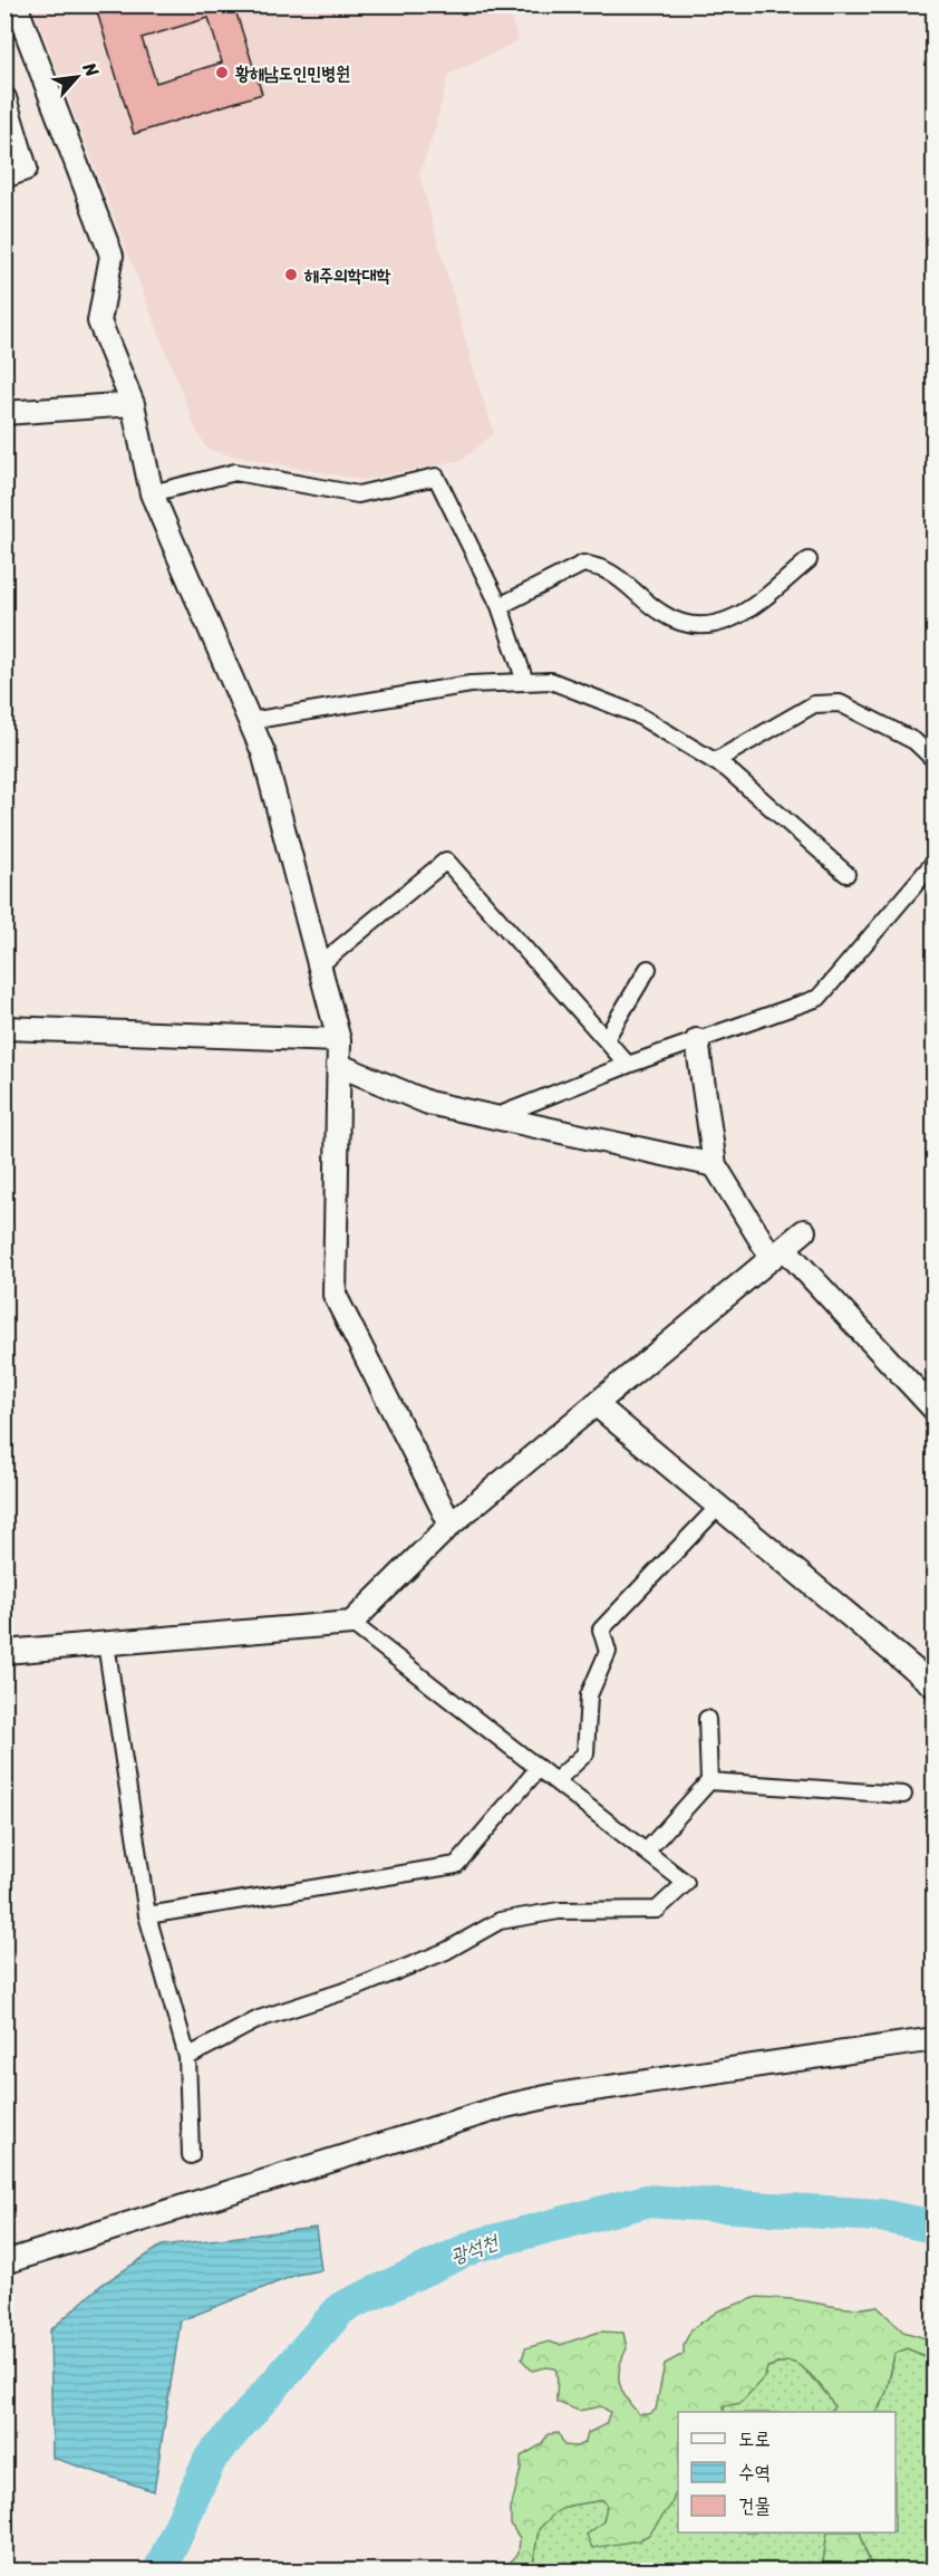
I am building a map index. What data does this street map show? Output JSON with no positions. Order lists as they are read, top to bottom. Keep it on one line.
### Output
{"water":["광석천"],"places":["황해남도인민병원","해주의학대학"],"legend":["도로","수역","건물"],"north":"top right"}
